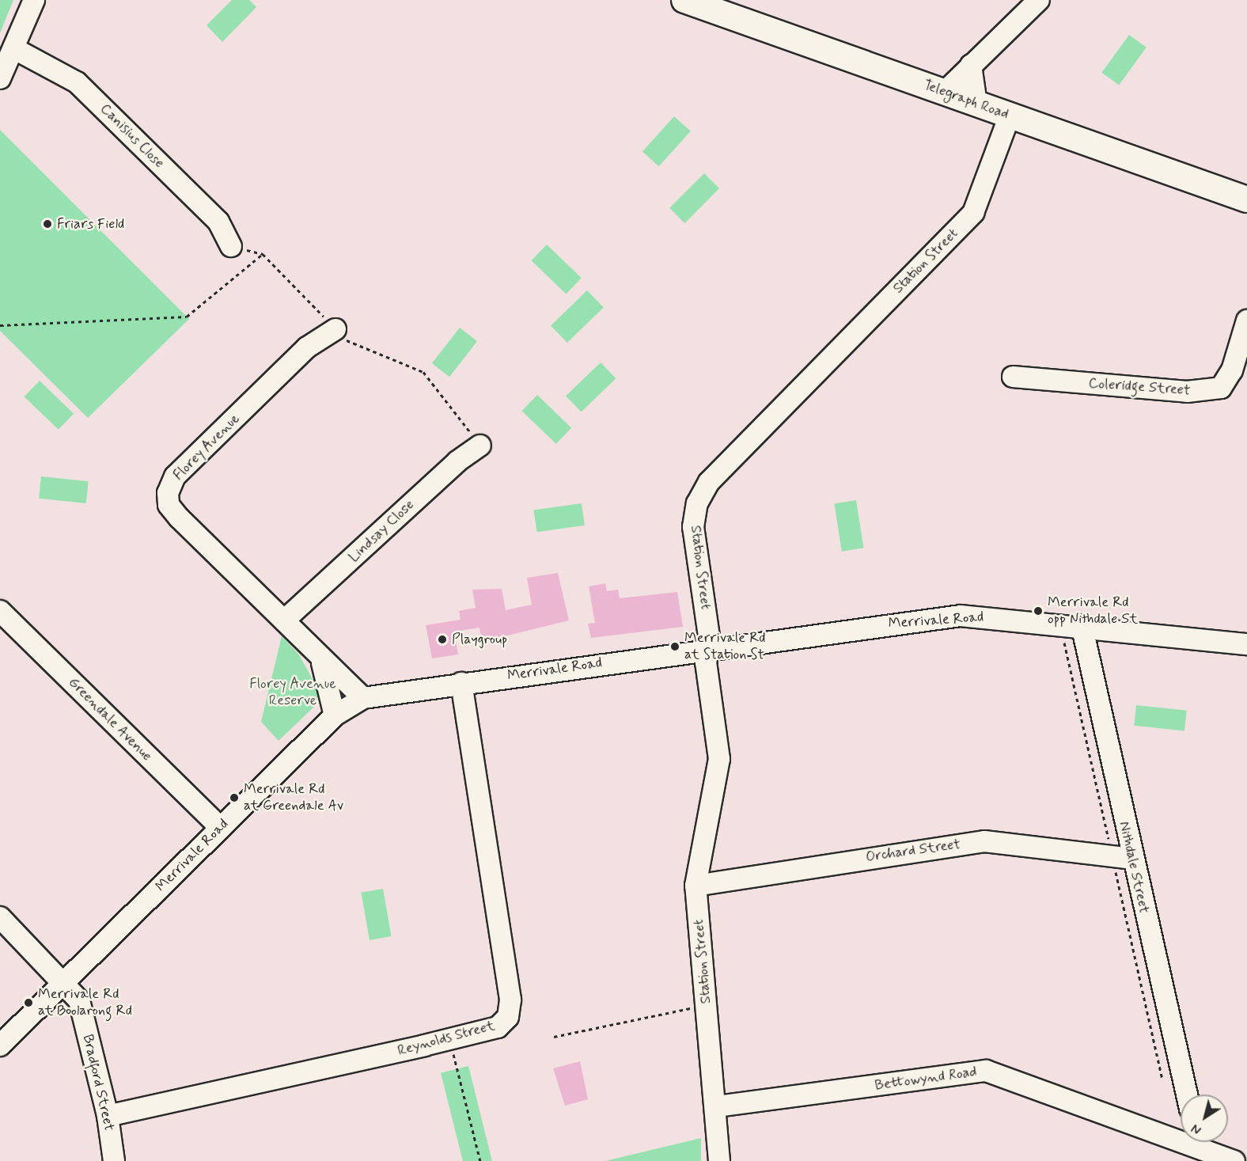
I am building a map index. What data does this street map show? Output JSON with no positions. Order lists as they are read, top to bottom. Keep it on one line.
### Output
{"streets":{"main road":["Telegraph Road"],"street":["Canisius Close","Station Street","Coleridge Street","Florey Avenue","Lindsay Close","Merrivale Road","Greendale Avenue","Orchard Street","Nithdale Street","Reynolds Street","Bettowynd Road","Bradford Street"]},"crossings":[["Telegraph Road","Station Street"],["Station Street","Merrivale Road"],["Station Street","Orchard Street"],["Station Street","Bettowynd Road"],["Florey Avenue","Lindsay Close"],["Florey Avenue","Merrivale Road"],["Merrivale Road","Greendale Avenue"],["Merrivale Road","Nithdale Street"],["Merrivale Road","Reynolds Street"],["Merrivale Road","Bradford Street"],["Orchard Street","Nithdale Street"],["Reynolds Street","Bradford Street"]],"parks":["Florey Avenue Reserve"],"places":["Friars Field","Merrivale Rd opp Nithdale St","Playgroup","Merrivale Rd at Station St","Merrivale Rd at Greendale Av","Merrivale Rd at Boolarong Rd"],"north":"bottom left"}
